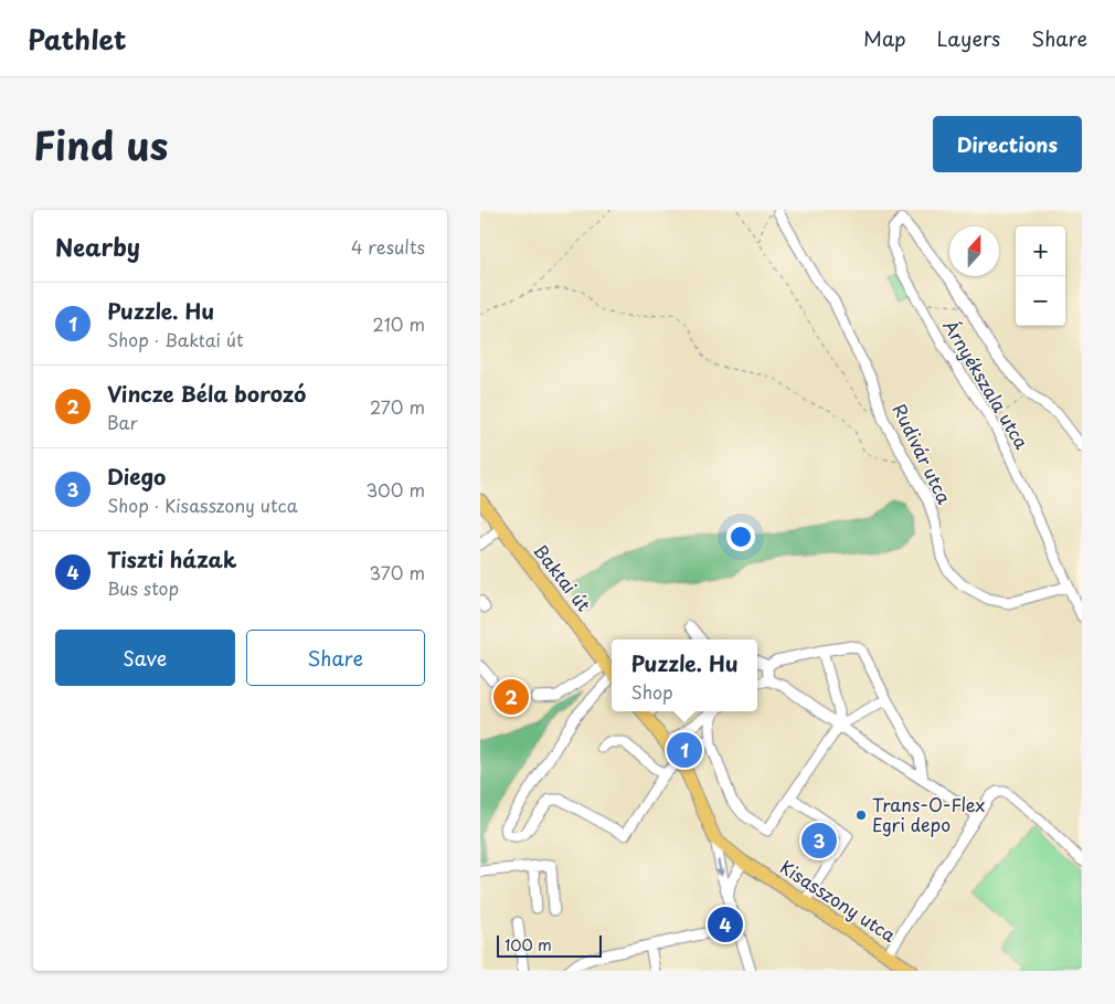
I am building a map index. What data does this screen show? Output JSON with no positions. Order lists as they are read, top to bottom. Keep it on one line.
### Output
{"streets":{"main road":["Baktai út","Kisasszony utca"],"street":["Árnyékszala utca","Rudivár utca"]},"crossings":[["Árnyékszala utca","Rudivár utca"]],"places":["Trans-O-Flex Egri depo"],"scale_bar":"100 m","north":"top","page":{"header":"Pathlet","nav":["Map","Layers","Share"],"title":"Find us","buttons":["Directions",["Save","Share"]],"heading":["Nearby","4 results"],"map_buttons":["+","−"],"list":[{"mark":"1","name":"Puzzle. Hu","note":"Shop · Baktai út","value":"210 m"},{"mark":"2","name":"Vincze Béla borozó","note":"Bar","value":"270 m"},{"mark":"3","name":"Diego","note":"Shop · Kisasszony utca","value":"300 m"},{"mark":"4","name":"Tiszti házak","note":"Bus stop","value":"370 m"}],"popup":["Puzzle. Hu","Shop"],"pins":["2","1","3","4"],"scale":"100 m"}}
